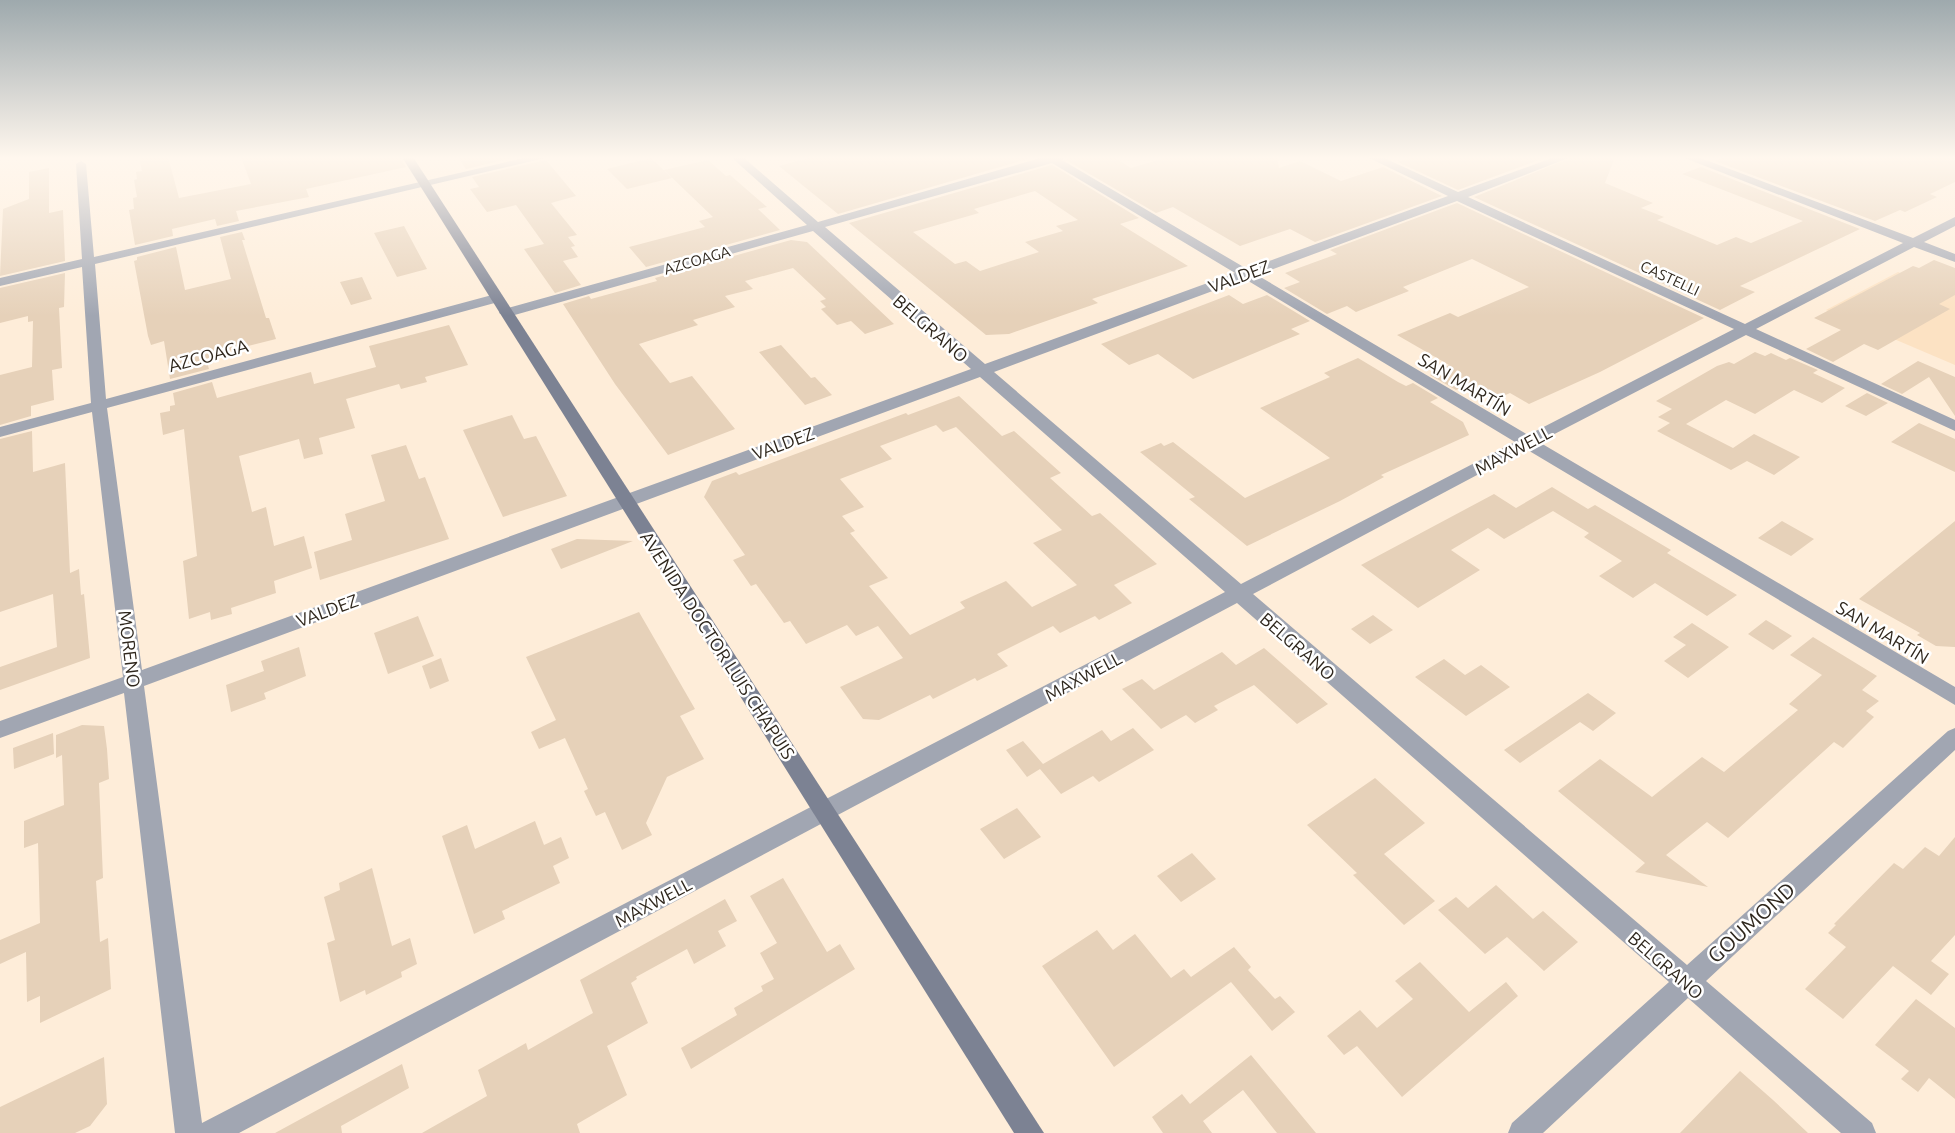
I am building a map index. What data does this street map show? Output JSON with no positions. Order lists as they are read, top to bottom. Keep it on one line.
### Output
{"streets":{"main road":["AVENIDA DOCTOR LUIS CHAPUIS"],"street":["AZCOAGA","VALDEZ","CASTELLI","BELGRANO","SAN MARTÍN","MAXWELL","MORENO","GOUMOND"]},"crossings":[["AZCOAGA","BELGRANO"],["AZCOAGA","AVENIDA DOCTOR LUIS CHAPUIS"],["AZCOAGA","MORENO"],["VALDEZ","BELGRANO"],["VALDEZ","SAN MARTÍN"],["VALDEZ","AVENIDA DOCTOR LUIS CHAPUIS"],["VALDEZ","MORENO"],["CASTELLI","MAXWELL"],["BELGRANO","MAXWELL"],["BELGRANO","GOUMOND"],["SAN MARTÍN","MAXWELL"],["MAXWELL","AVENIDA DOCTOR LUIS CHAPUIS"]]}
